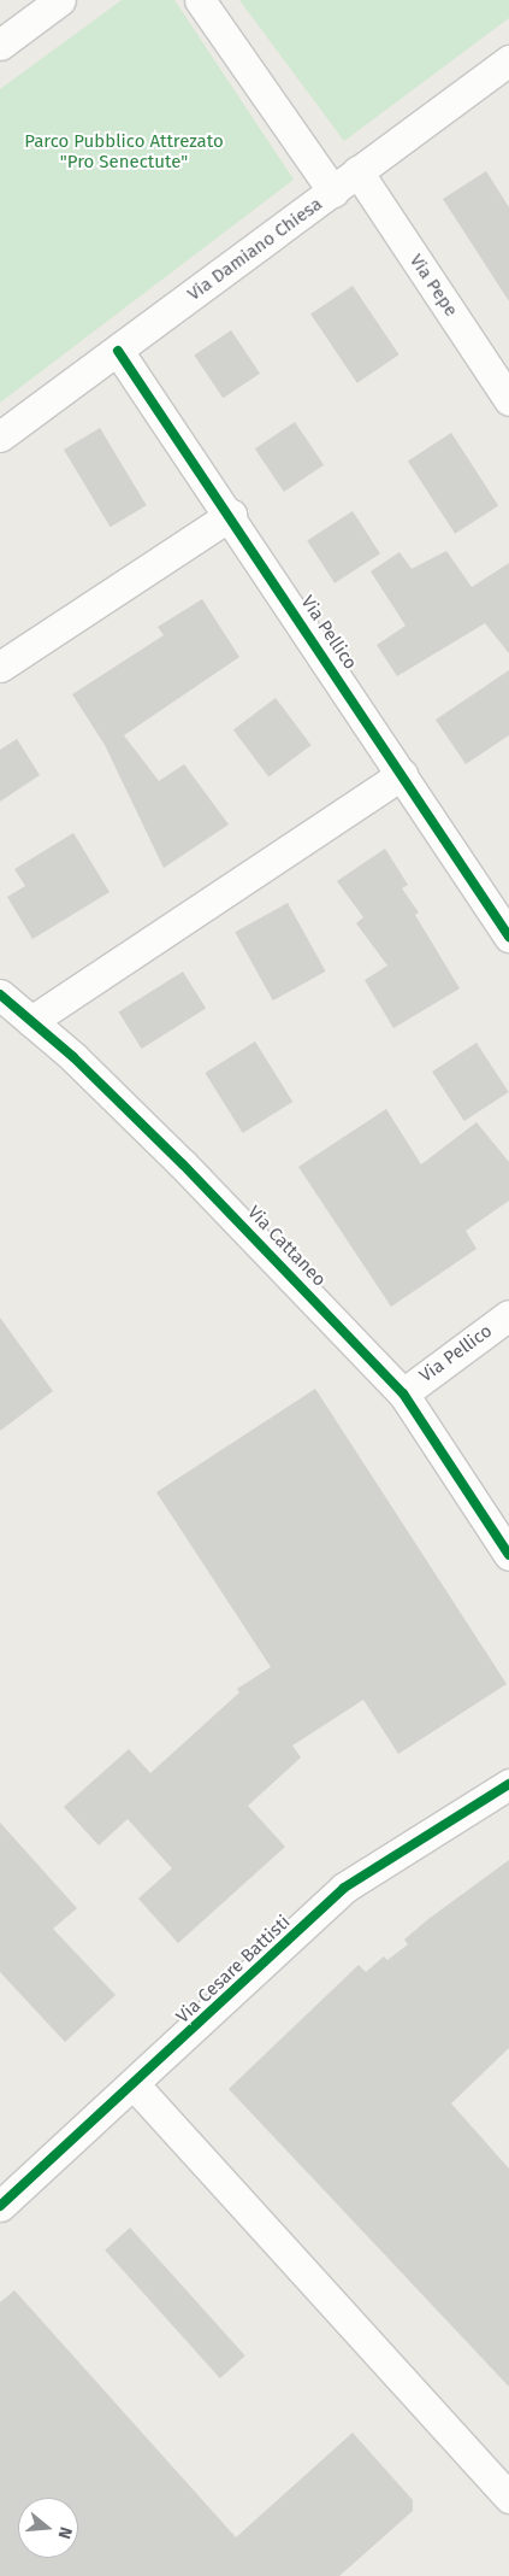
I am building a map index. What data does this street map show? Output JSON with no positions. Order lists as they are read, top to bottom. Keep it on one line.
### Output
{"streets":{"street":["Via Damiano Chiesa","Via Pepe","Via Pellico","Via Cattaneo","Via Cesare Battisti"]},"crossings":[["Via Damiano Chiesa","Via Pepe"],["Via Damiano Chiesa","Via Pellico"],["Via Pellico","Via Cattaneo"]],"parks":["Parco Pubblico Attrezato \"Pro Senectute\""],"north":"right"}
